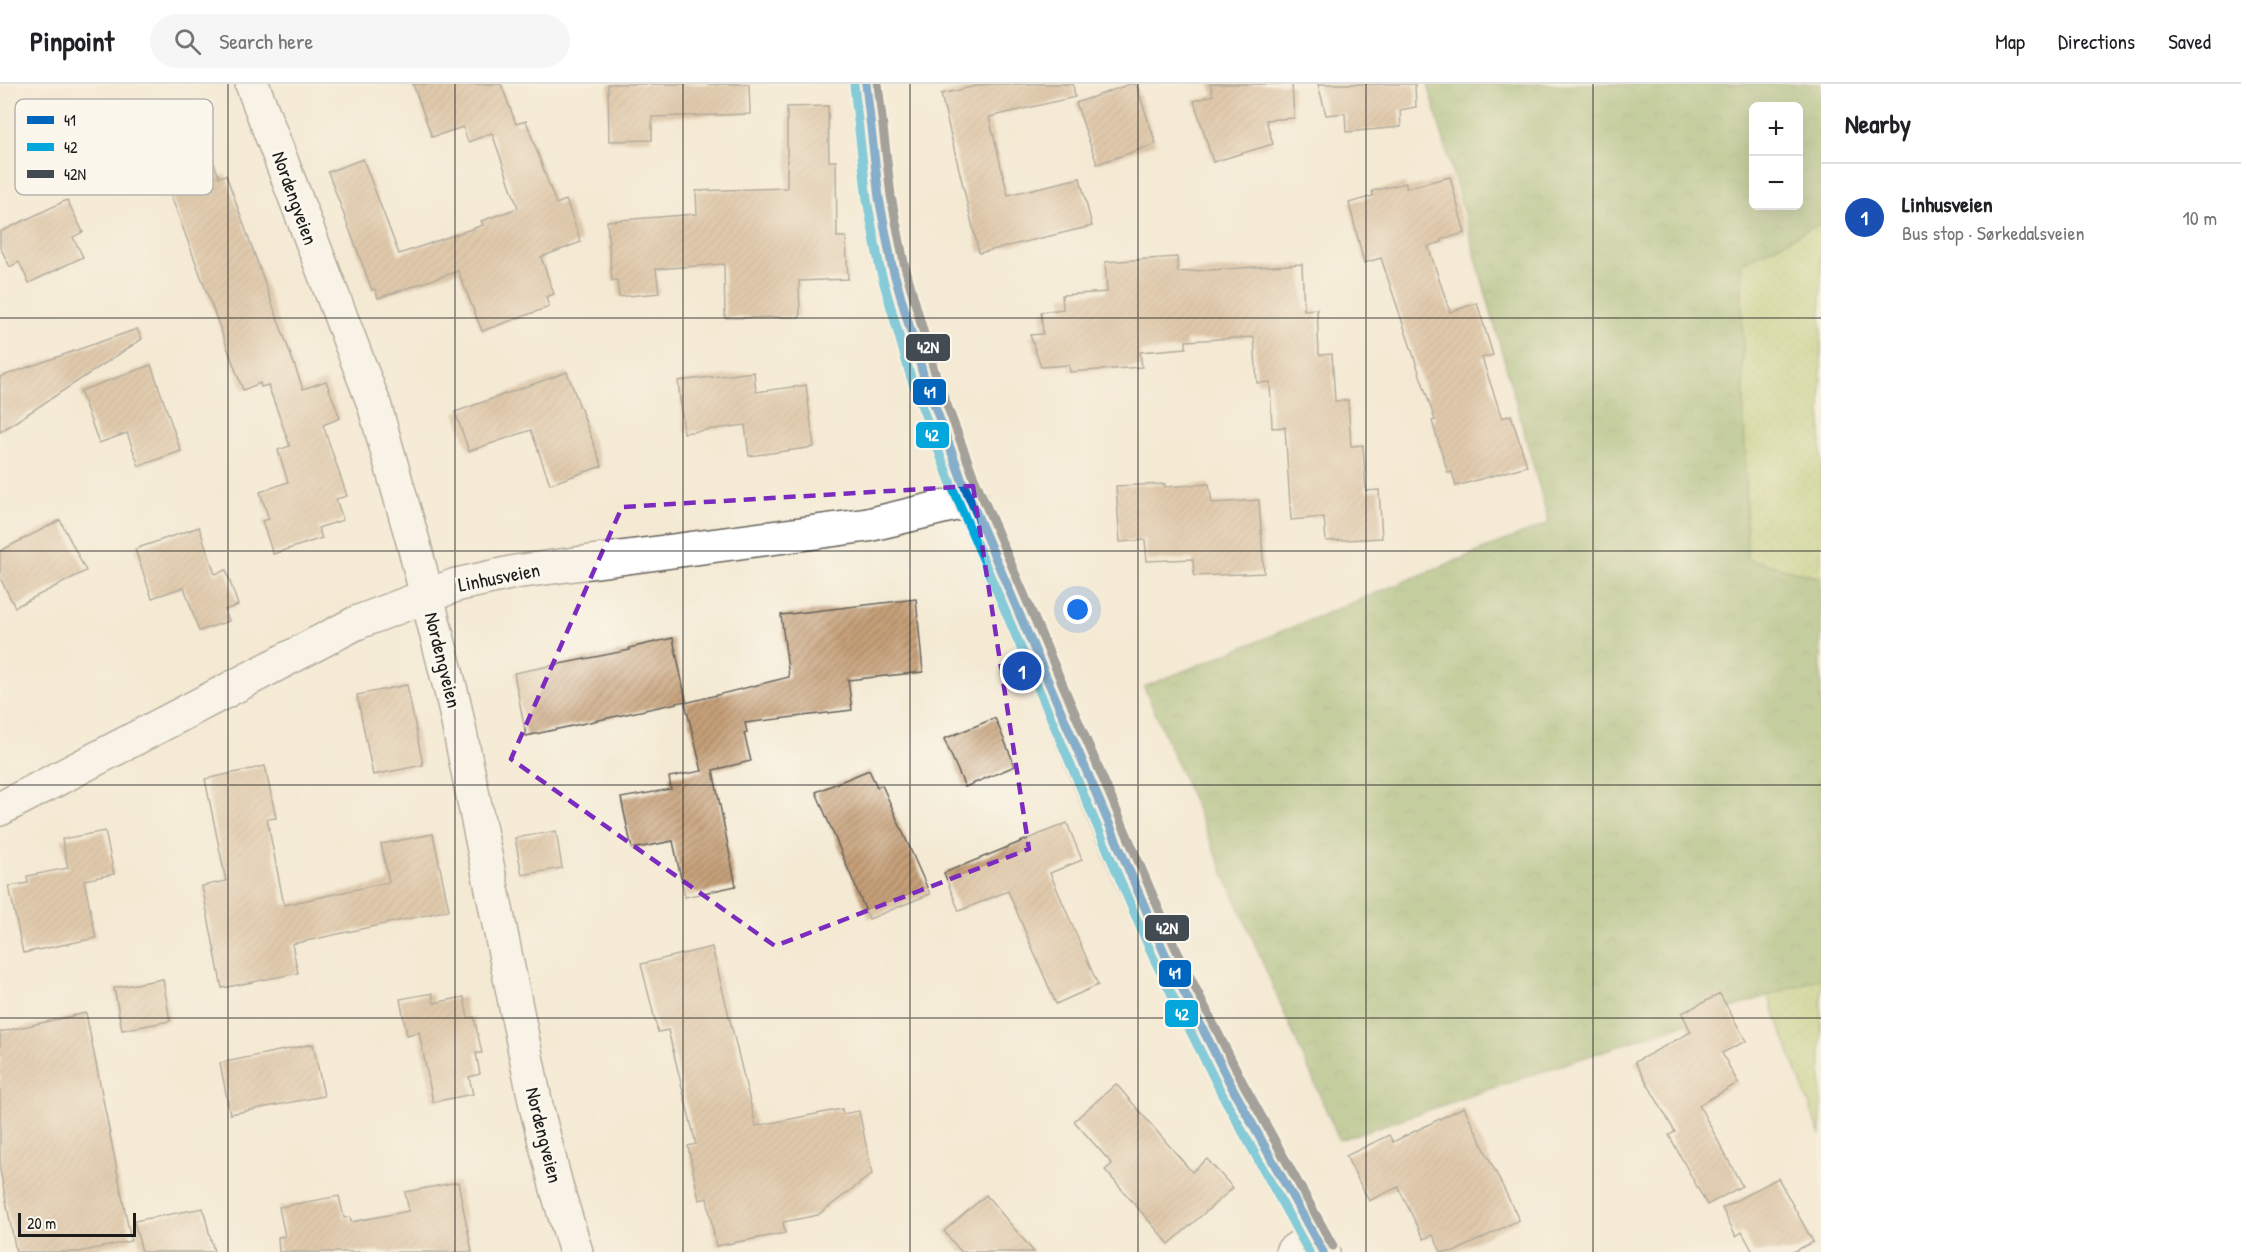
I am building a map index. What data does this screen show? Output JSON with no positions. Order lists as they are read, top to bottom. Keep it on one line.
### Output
{"streets":{"street":["Nordengveien","Linhusveien"]},"crossings":[["Nordengveien","Linhusveien"]],"lines":["transit line 41","transit line 42N","transit line 42"],"legend":["41","42","42N"],"scale_bar":"20 m","page":{"header":"Pinpoint","search":"Search here","nav":["Map","Directions","Saved"],"heading":"Nearby","map_buttons":["+","−"],"list":[{"mark":"1","name":"Linhusveien","note":"Bus stop · Sørkedalsveien","value":"10 m"}],"pins":"1","scale":"20 m"}}
